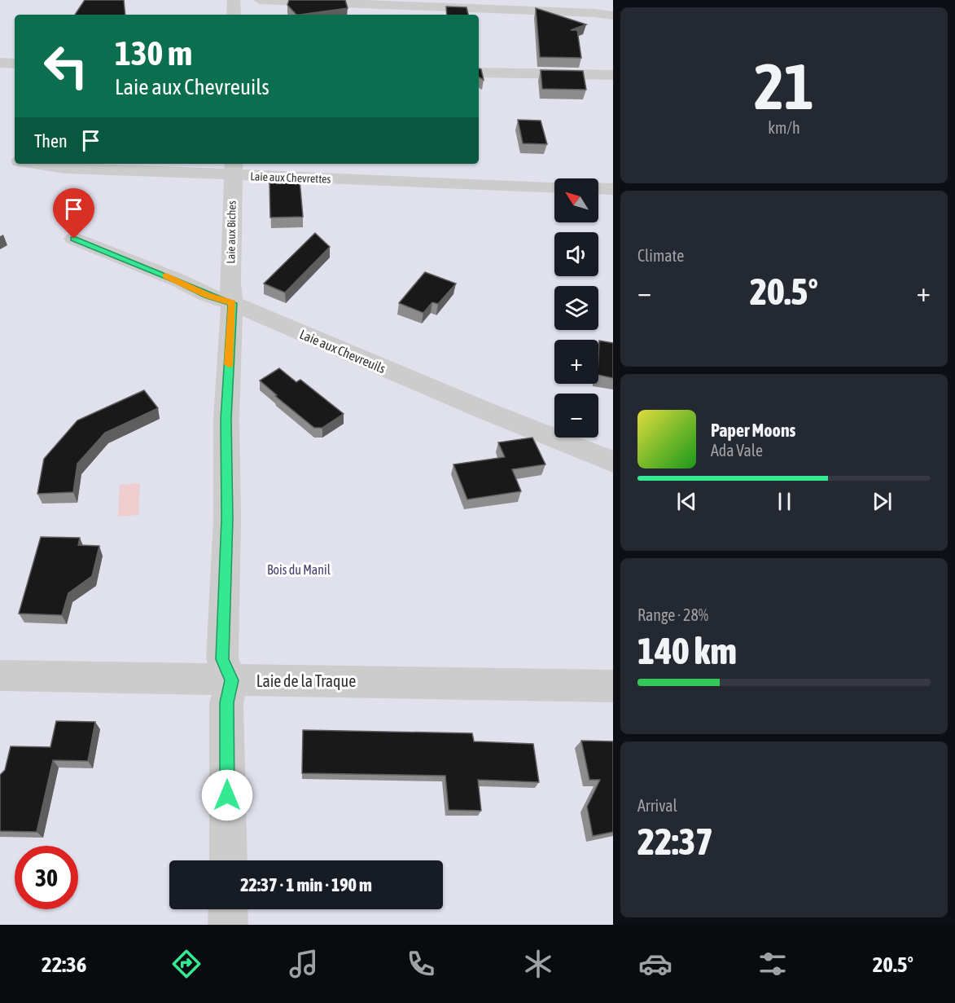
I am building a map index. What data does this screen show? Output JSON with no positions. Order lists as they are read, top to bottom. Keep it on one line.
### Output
{"streets":{"street":["Laie aux Chevrettes","Laie aux Biches","Laie aux Chevreuils","Laie de la Traque"]},"crossings":[["Laie aux Chevrettes","Laie aux Biches"],["Laie aux Biches","Laie aux Chevreuils"],["Laie aux Biches","Laie de la Traque"]],"parks":["Bois du Manil"],"north":"top left","page":{"tile":[["21","km/h"],"Climate",["Range · 28%","140 km"],["Arrival","22:37"]],"turn":["130 m","Laie aux Chevreuils"],"then":"Then","map_buttons":["+","−"],"heat":["−","20.5°","+"],"song":["Paper Moons","Ada Vale"],"limit":"30","trip":"22:37 · 1 min · 190 m","tabs":["22:36","20.5°"]}}
